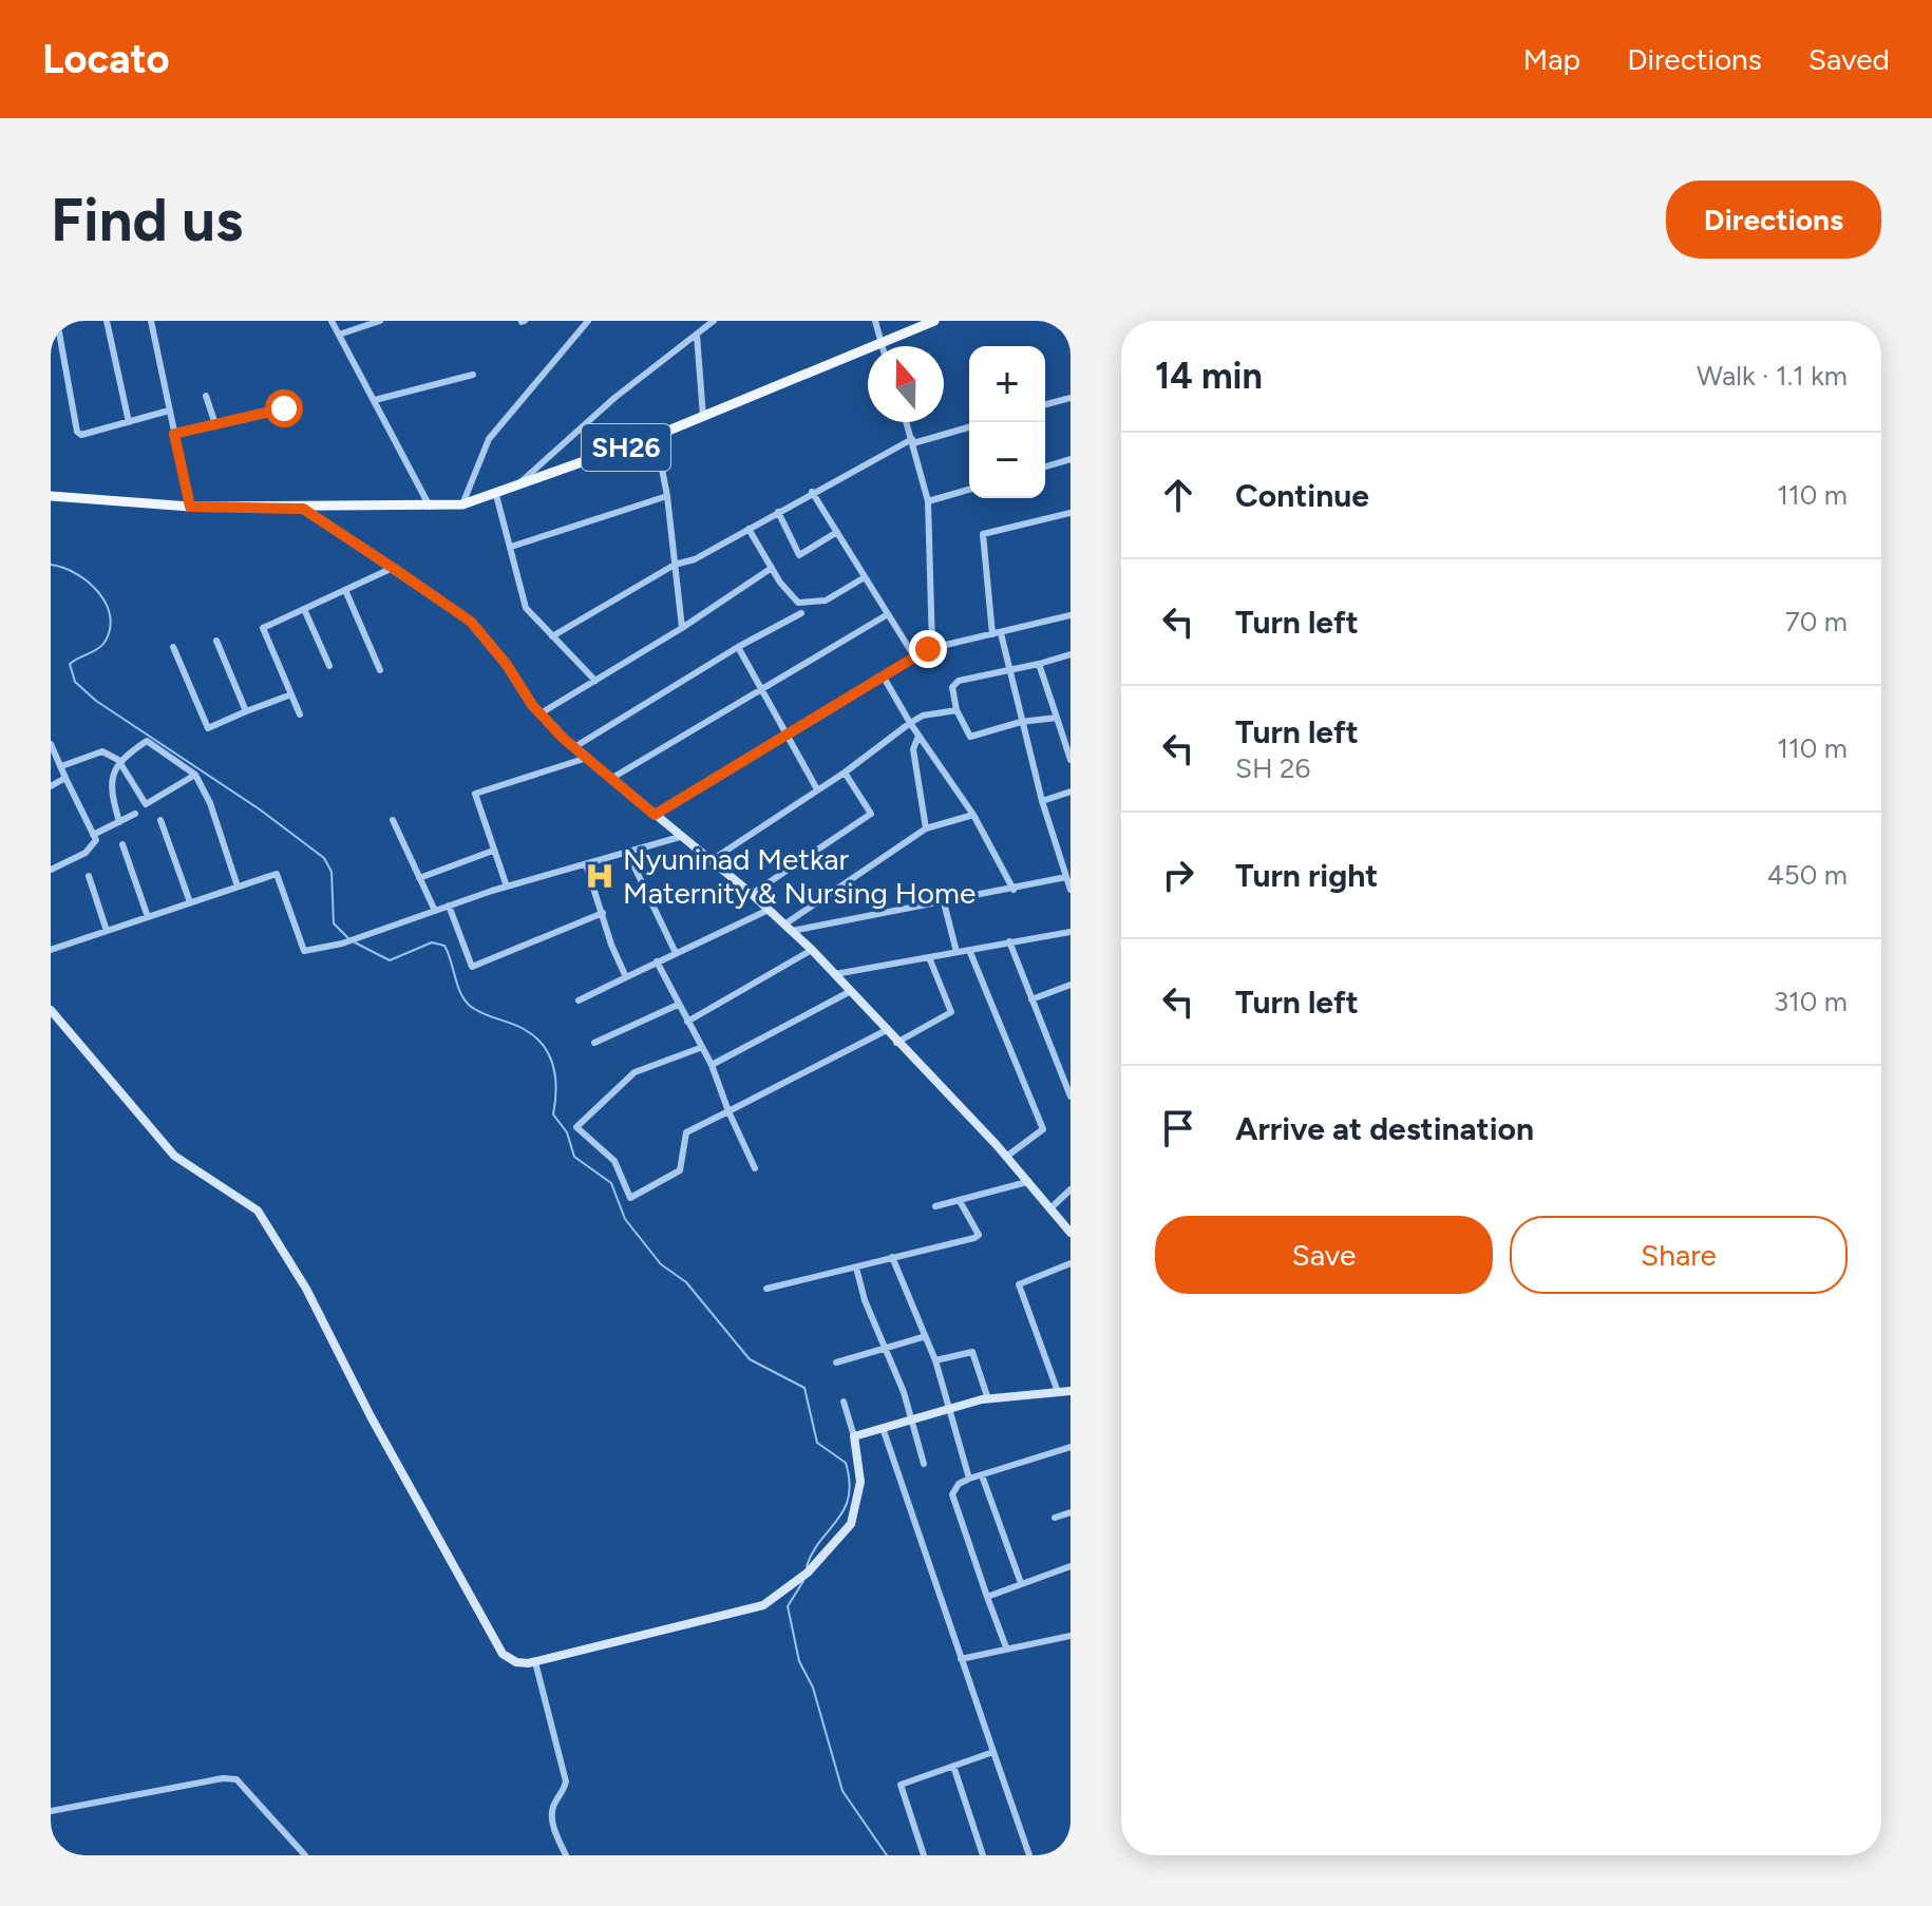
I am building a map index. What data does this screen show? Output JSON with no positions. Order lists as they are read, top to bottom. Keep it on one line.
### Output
{"streets":{"main road":["SH26"]},"places":{"hospital":["Nyuninad Metkar Maternity & Nursing Home"]},"north":"top","page":{"header":"Locato","nav":["Map","Directions","Saved"],"buttons":["Directions",["Save","Share"]],"title":"Find us","heading":["14 min","Walk · 1.1 km"],"map_buttons":["+","−"],"list":[["Continue","110 m"],["Turn left","70 m"],["Turn left","SH 26","110 m"],["Turn right","450 m"],["Turn left","310 m"],"Arrive at destination"]}}
